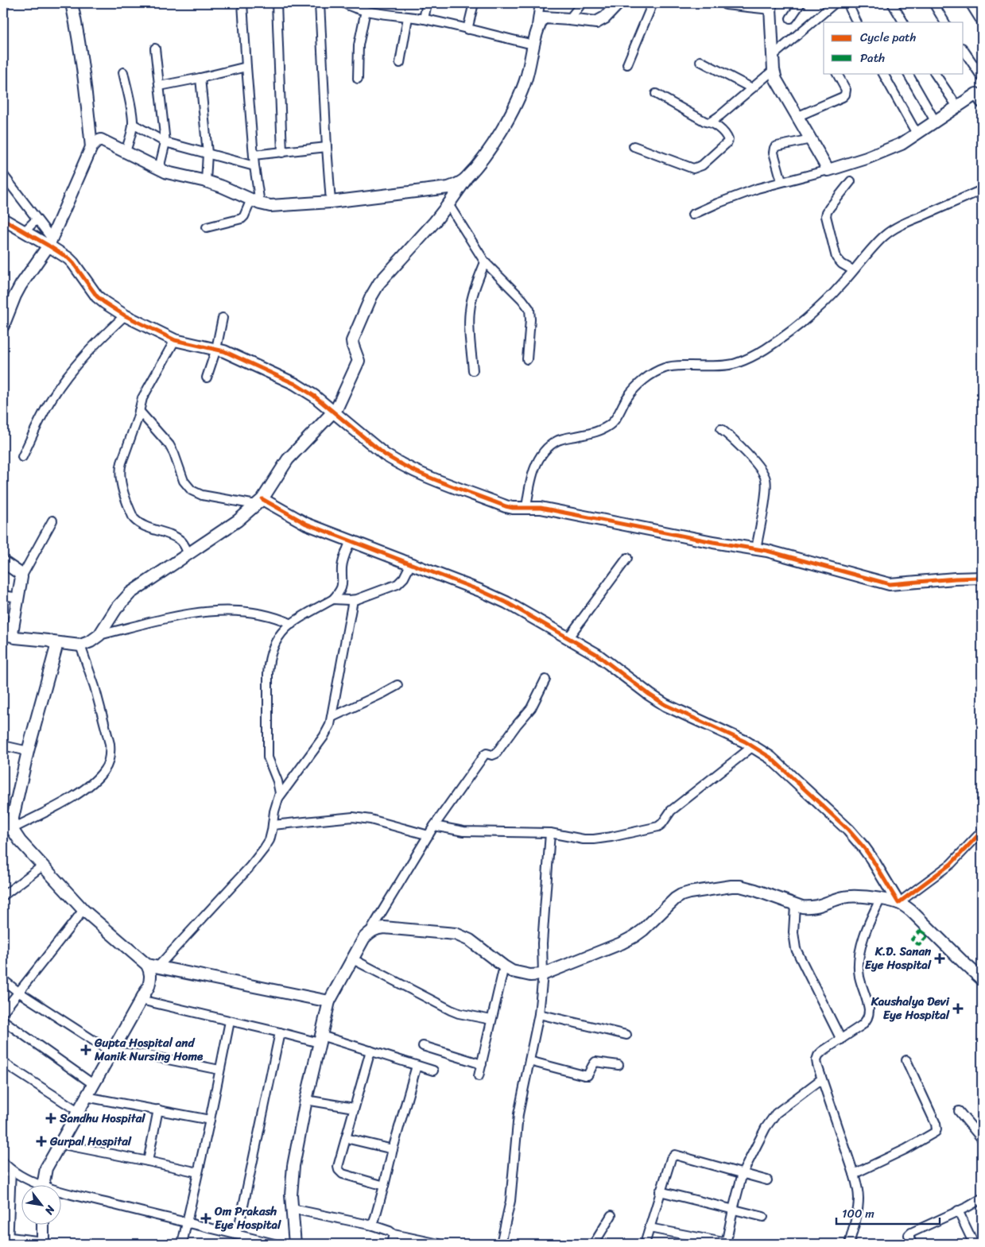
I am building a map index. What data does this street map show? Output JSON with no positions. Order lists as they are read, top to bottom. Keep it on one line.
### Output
{"places":{"health":["K.D. Sanan Eye Hospital","Kaushalya Devi Eye Hospital","Gupta Hospital and Manik Nursing Home","Sandhu Hospital","Gurpal Hospital","Om Prakash Eye Hospital"]},"legend":["Cycle path","Path"],"scale_bar":"100 m","north":"bottom right"}
